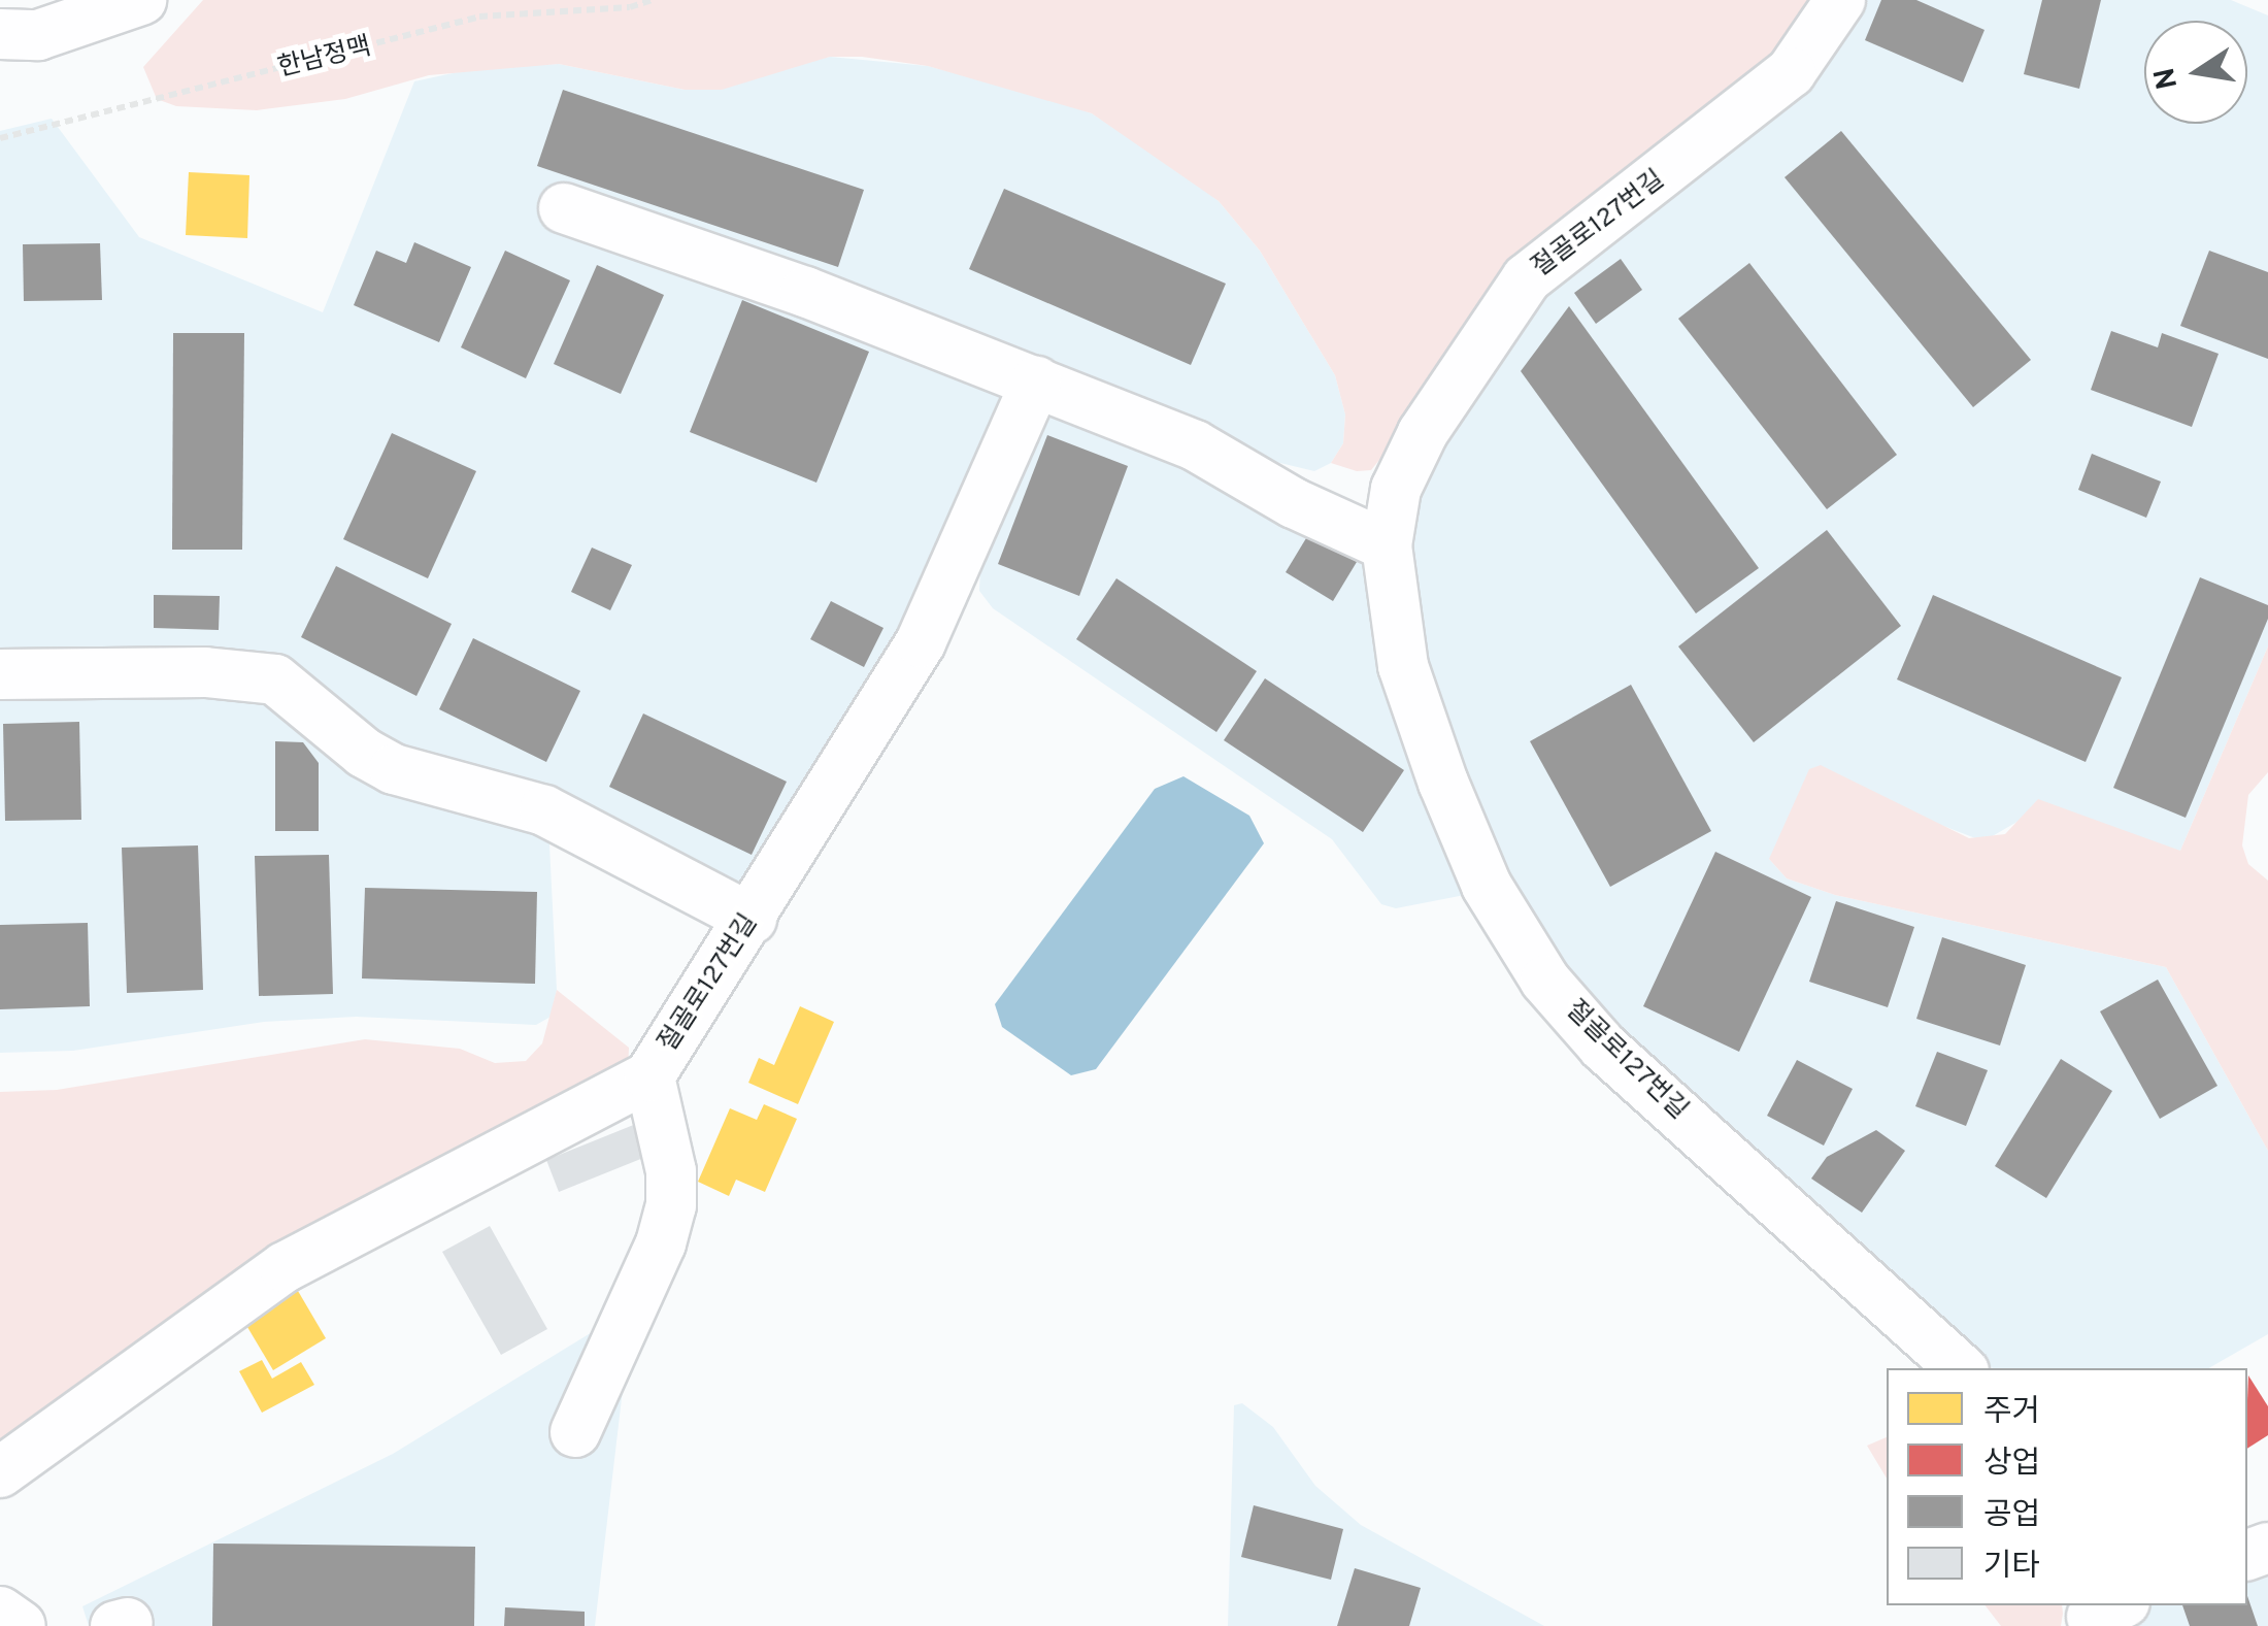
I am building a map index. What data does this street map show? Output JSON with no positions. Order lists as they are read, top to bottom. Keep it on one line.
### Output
{"streets":{"lane":["절골로127번길"],"path":["한남정맥"]},"legend":["주거","상업","공업","기타"],"north":"left"}
